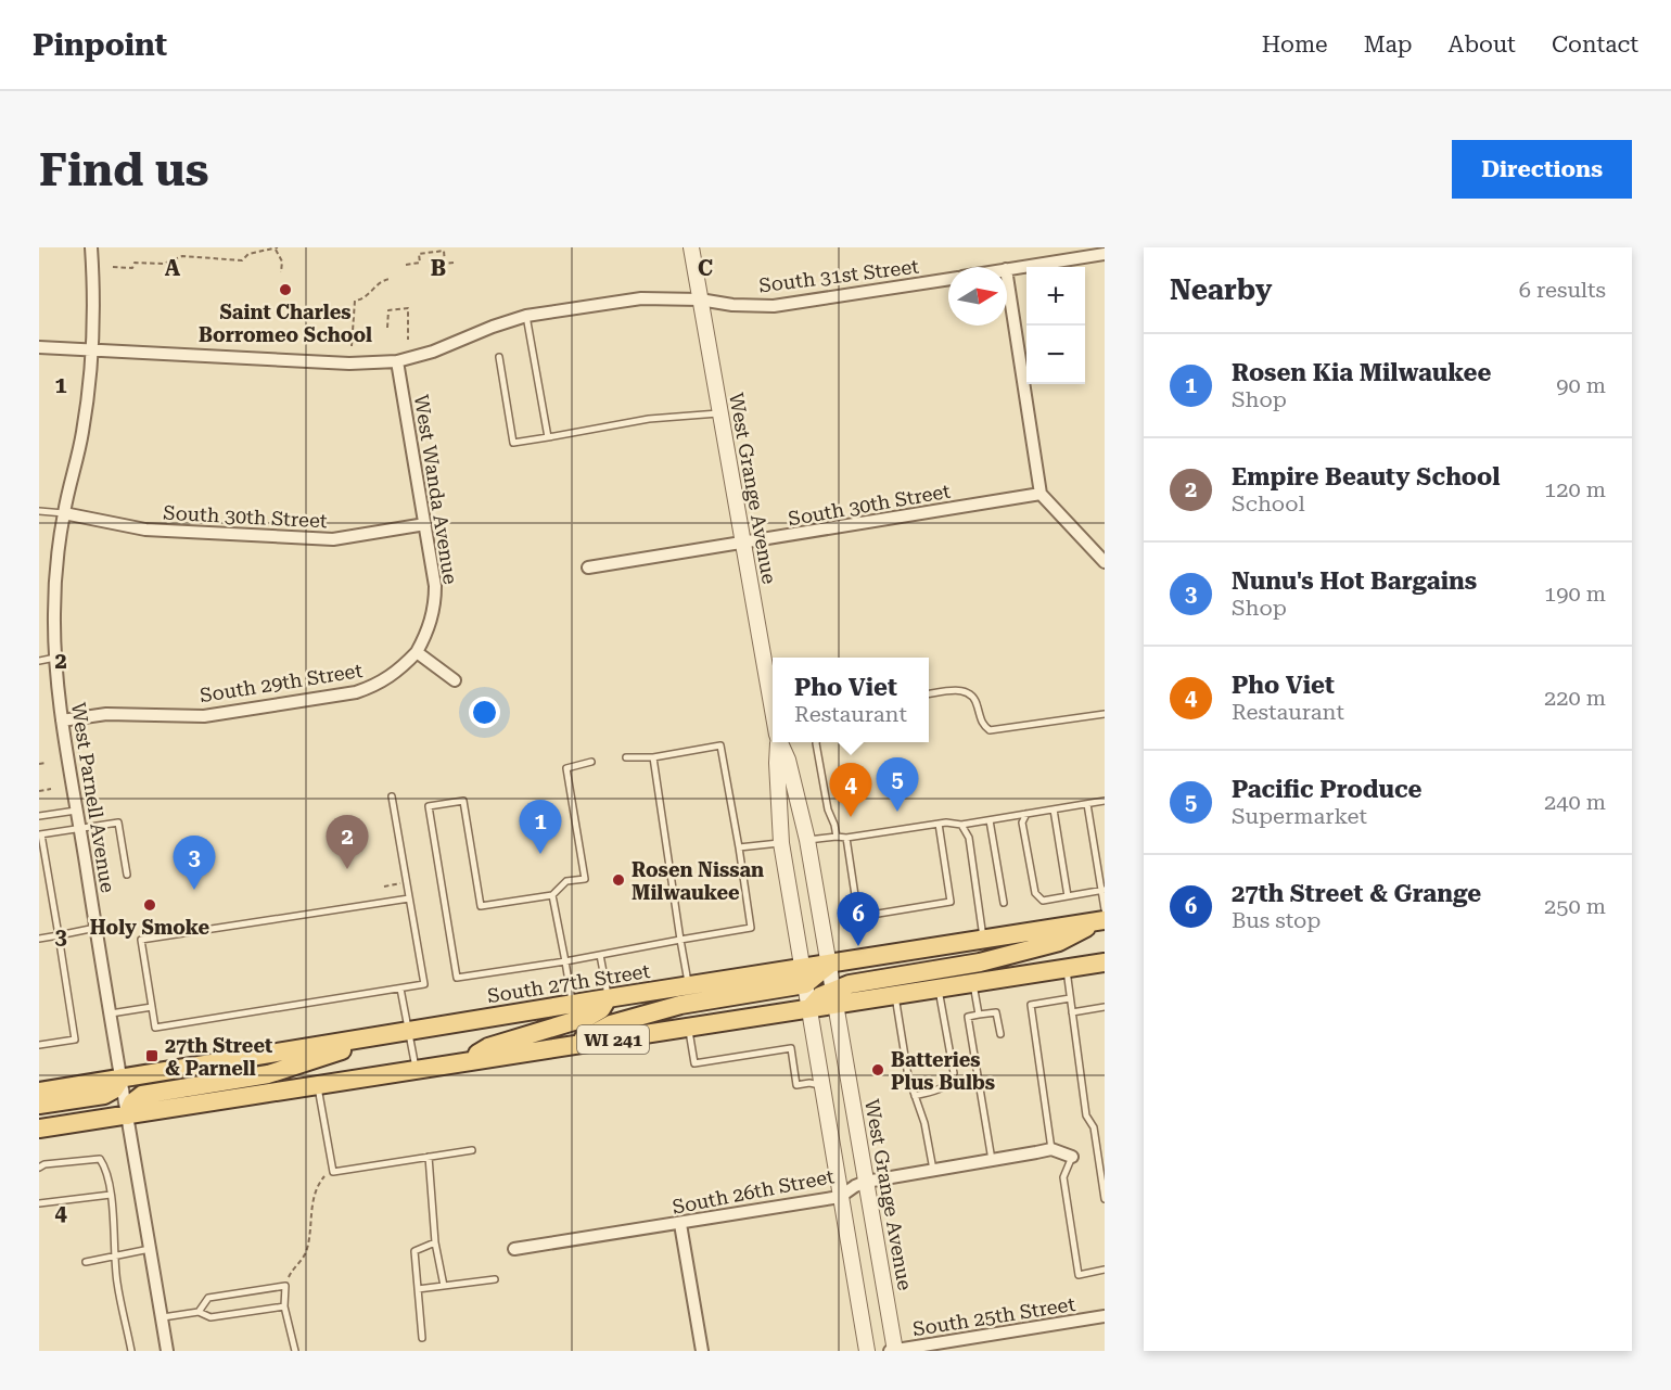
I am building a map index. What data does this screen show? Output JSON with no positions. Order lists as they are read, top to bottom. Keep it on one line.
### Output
{"streets":{"main road":["South 27th Street","WI 241"],"street":["South 31st Street","West Grange Avenue","West Wanda Avenue","South 30th Street","South 29th Street","West Parnell Avenue","South 26th Street","South 25th Street"]},"crossings":[["South 31st Street","West Grange Avenue"],["South 31st Street","West Wanda Avenue"],["South 31st Street","West Parnell Avenue"],["West Grange Avenue","South 30th Street"],["West Grange Avenue","South 27th Street"],["West Grange Avenue","WI 241"],["West Grange Avenue","South 26th Street"],["West Grange Avenue","South 25th Street"],["West Wanda Avenue","South 30th Street"],["West Wanda Avenue","South 29th Street"],["South 30th Street","West Parnell Avenue"],["South 29th Street","West Parnell Avenue"],["West Parnell Avenue","South 27th Street"],["West Parnell Avenue","WI 241"]],"places":{"other":["Saint Charles Borromeo School","Rosen Nissan Milwaukee","Holy Smoke","Batteries Plus Bulbs"],"transit":["27th Street & Parnell"]},"north":"right","page":{"header":"Pinpoint","nav":["Home","Map","About","Contact"],"buttons":"Directions","title":"Find us","heading":["Nearby","6 results"],"map_buttons":["+","−"],"list":[{"mark":"1","name":"Rosen Kia Milwaukee","note":"Shop","value":"90 m"},{"mark":"2","name":"Empire Beauty School","note":"School","value":"120 m"},{"mark":"3","name":"Nunu's Hot Bargains","note":"Shop","value":"190 m"},{"mark":"4","name":"Pho Viet","note":"Restaurant","value":"220 m"},{"mark":"5","name":"Pacific Produce","note":"Supermarket","value":"240 m"},{"mark":"6","name":"27th Street & Grange","note":"Bus stop","value":"250 m"}],"popup":["Pho Viet","Restaurant"],"pins":["5","4","1","2","3","6"]},"grid":{"columns":["A","B","C"],"rows":["1","2","3","4"]}}
